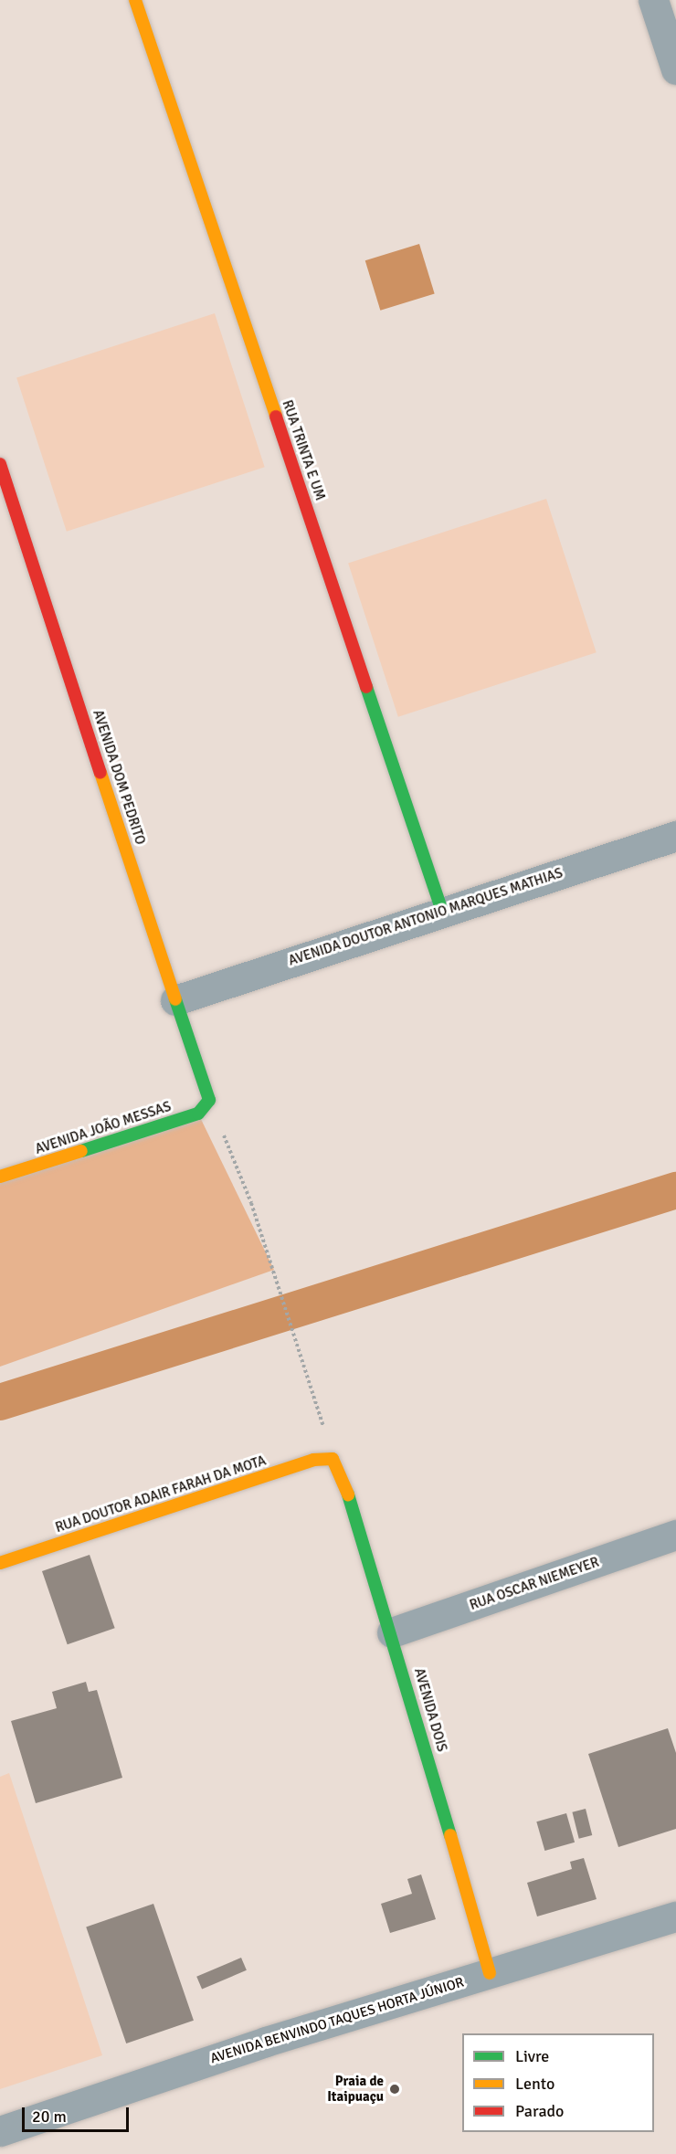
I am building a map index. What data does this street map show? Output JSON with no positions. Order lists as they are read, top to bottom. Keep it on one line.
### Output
{"streets":{"street":["RUA TRINTA E UM","AVENIDA DOM PEDRITO","AVENIDA DOUTOR ANTONIO MARQUES MATHIAS","AVENIDA JOÃO MESSAS","RUA DOUTOR ADAIR FARAH DA MOTA","RUA OSCAR NIEMEYER","AVENIDA DOIS","AVENIDA BENVINDO TAQUES HORTA JÚNIOR"]},"crossings":[["RUA TRINTA E UM","AVENIDA DOUTOR ANTONIO MARQUES MATHIAS"],["AVENIDA DOM PEDRITO","AVENIDA DOUTOR ANTONIO MARQUES MATHIAS"],["AVENIDA DOM PEDRITO","AVENIDA JOÃO MESSAS"],["RUA DOUTOR ADAIR FARAH DA MOTA","AVENIDA DOIS"],["RUA OSCAR NIEMEYER","AVENIDA DOIS"],["AVENIDA DOIS","AVENIDA BENVINDO TAQUES HORTA JÚNIOR"]],"places":["Praia de Itaipuaçu"],"legend":["Livre","Lento","Parado"],"scale_bar":"20 m"}
